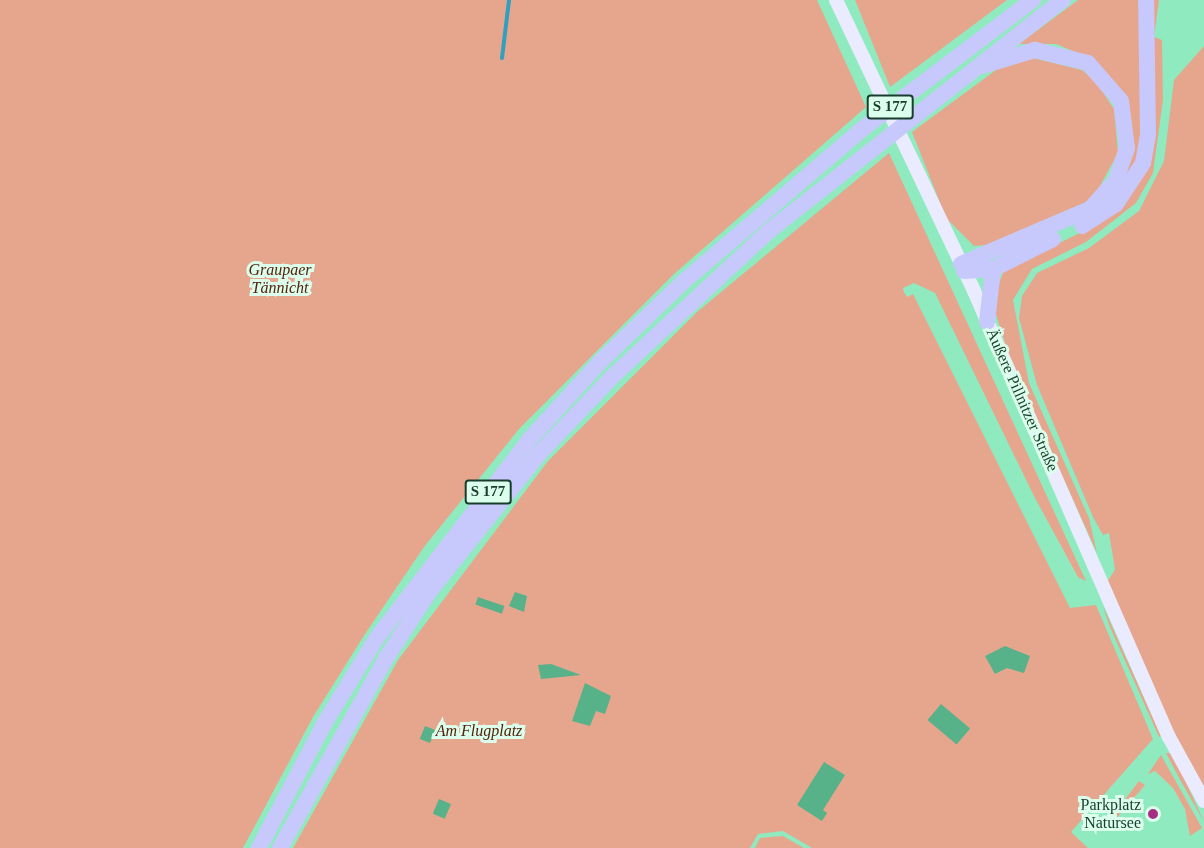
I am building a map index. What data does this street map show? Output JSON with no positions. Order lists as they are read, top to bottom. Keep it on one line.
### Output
{"streets":{"highway":["S 177"],"main road":["Äußere Pillnitzer Straße"]},"parks":["Graupaer Tännicht","Am Flugplatz"],"places":["Parkplatz Natursee"]}
